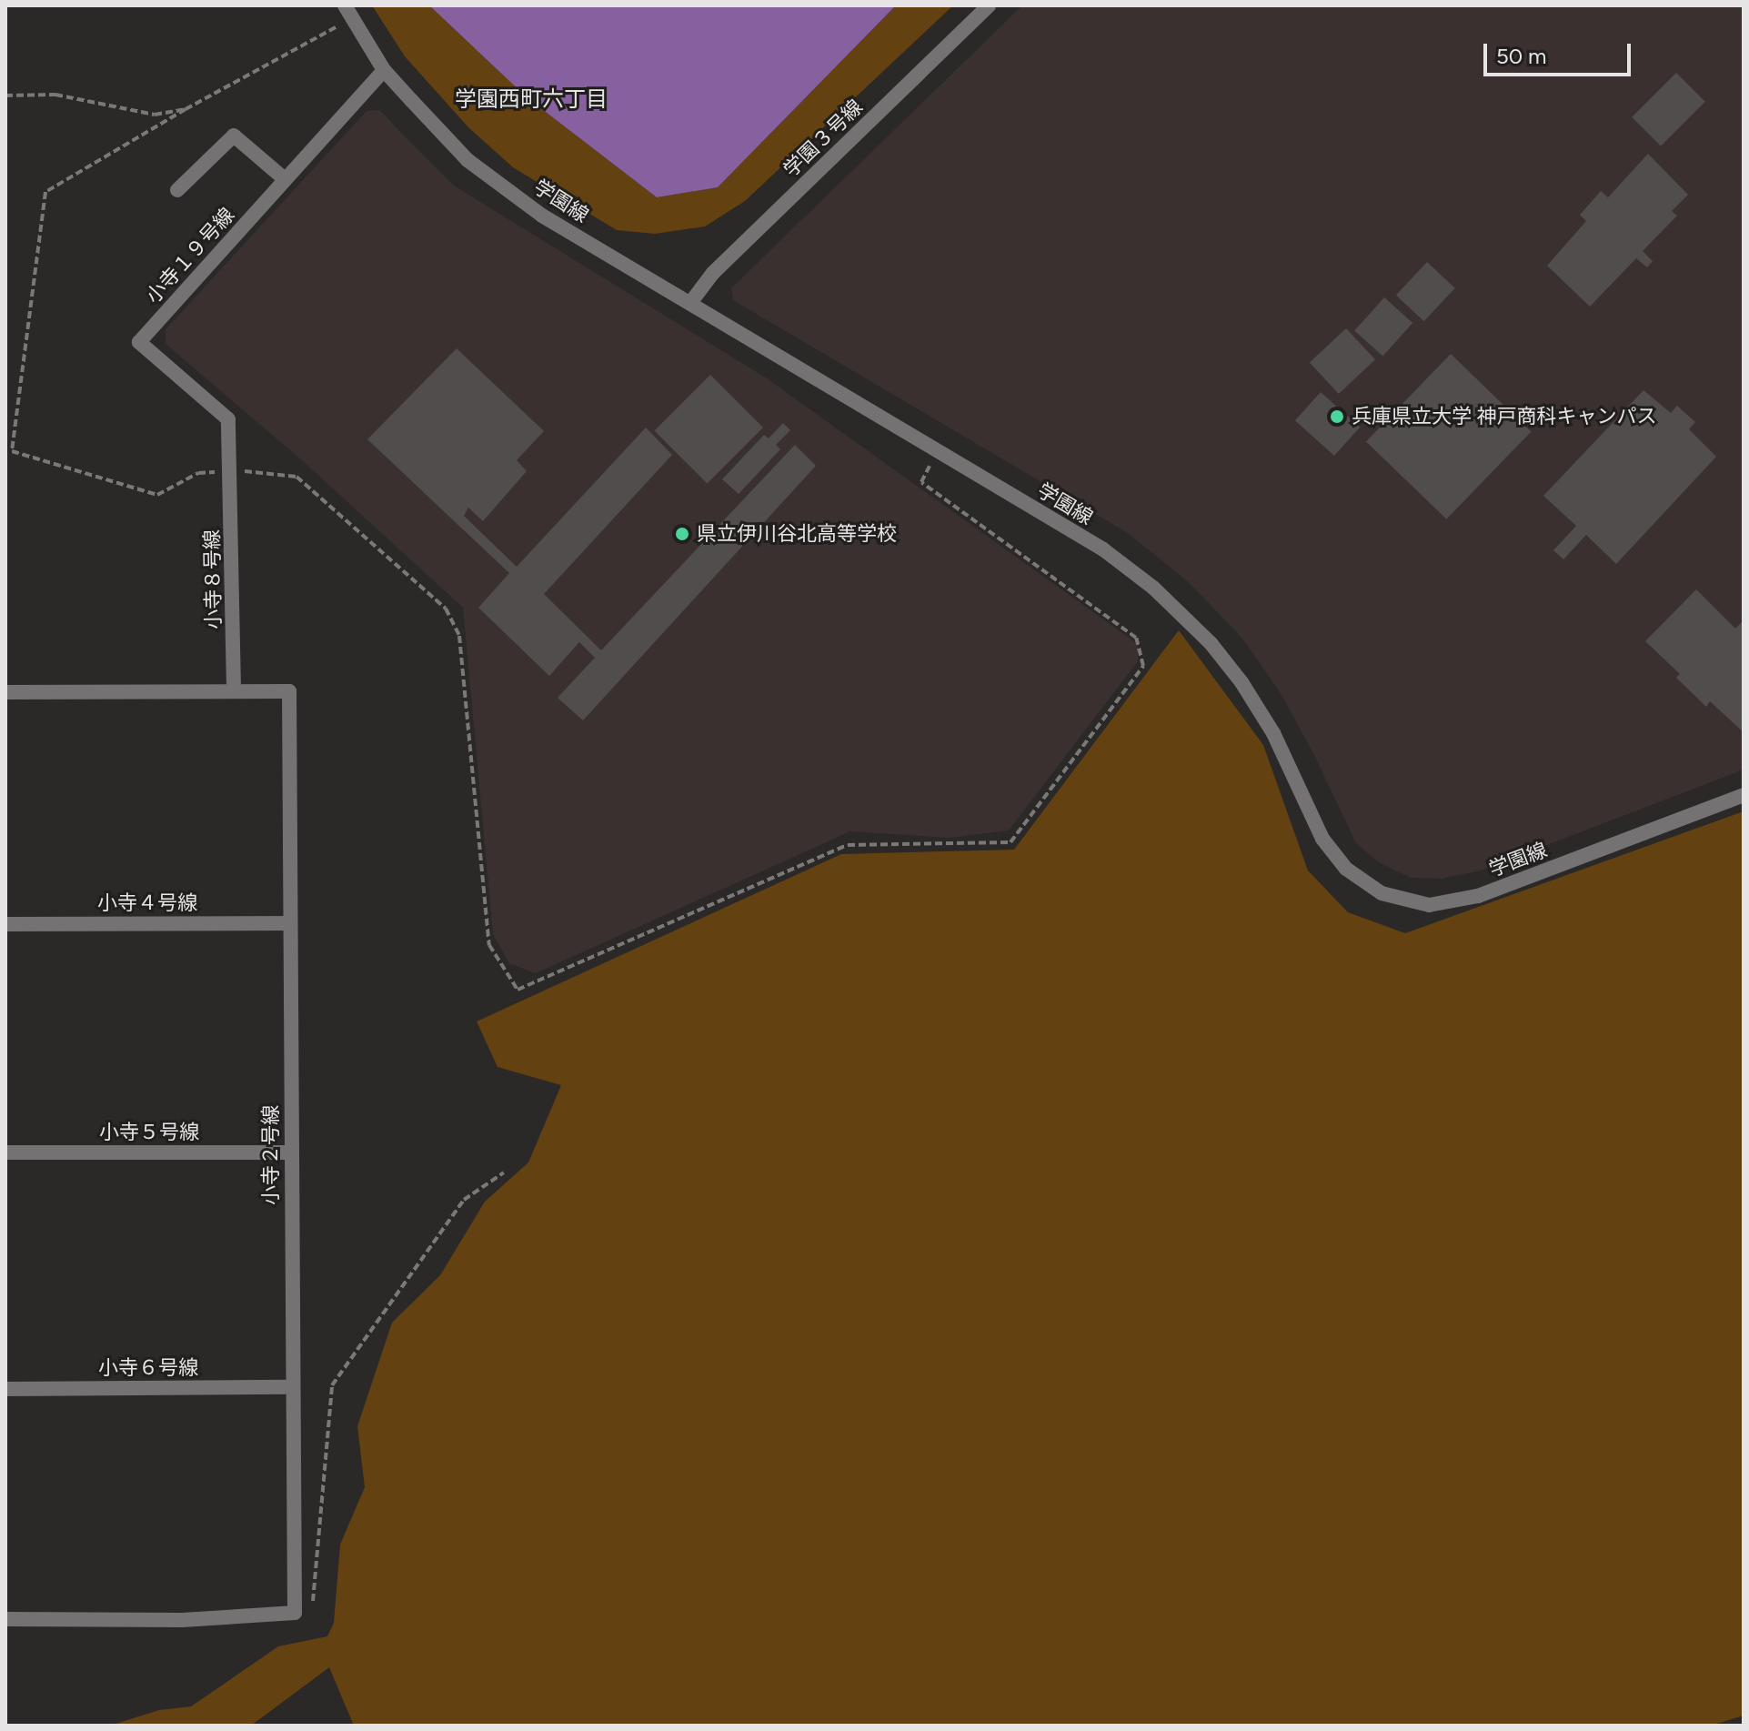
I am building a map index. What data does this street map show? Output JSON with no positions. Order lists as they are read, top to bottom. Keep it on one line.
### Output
{"streets":{"street":["学園３号線","学園線","小寺１９号線","小寺８号線","小寺４号線","小寺５号線","小寺２号線","小寺６号線"]},"crossings":[["学園３号線","学園線"],["学園線","小寺１９号線"],["小寺１９号線","小寺８号線"],["小寺８号線","小寺２号線"],["小寺４号線","小寺２号線"],["小寺５号線","小寺２号線"],["小寺２号線","小寺６号線"]],"districts":["学園西町六丁目"],"places":["兵庫県立大学 神戸商科キャンパス","県立伊川谷北高等学校"],"scale_bar":"50 m"}
